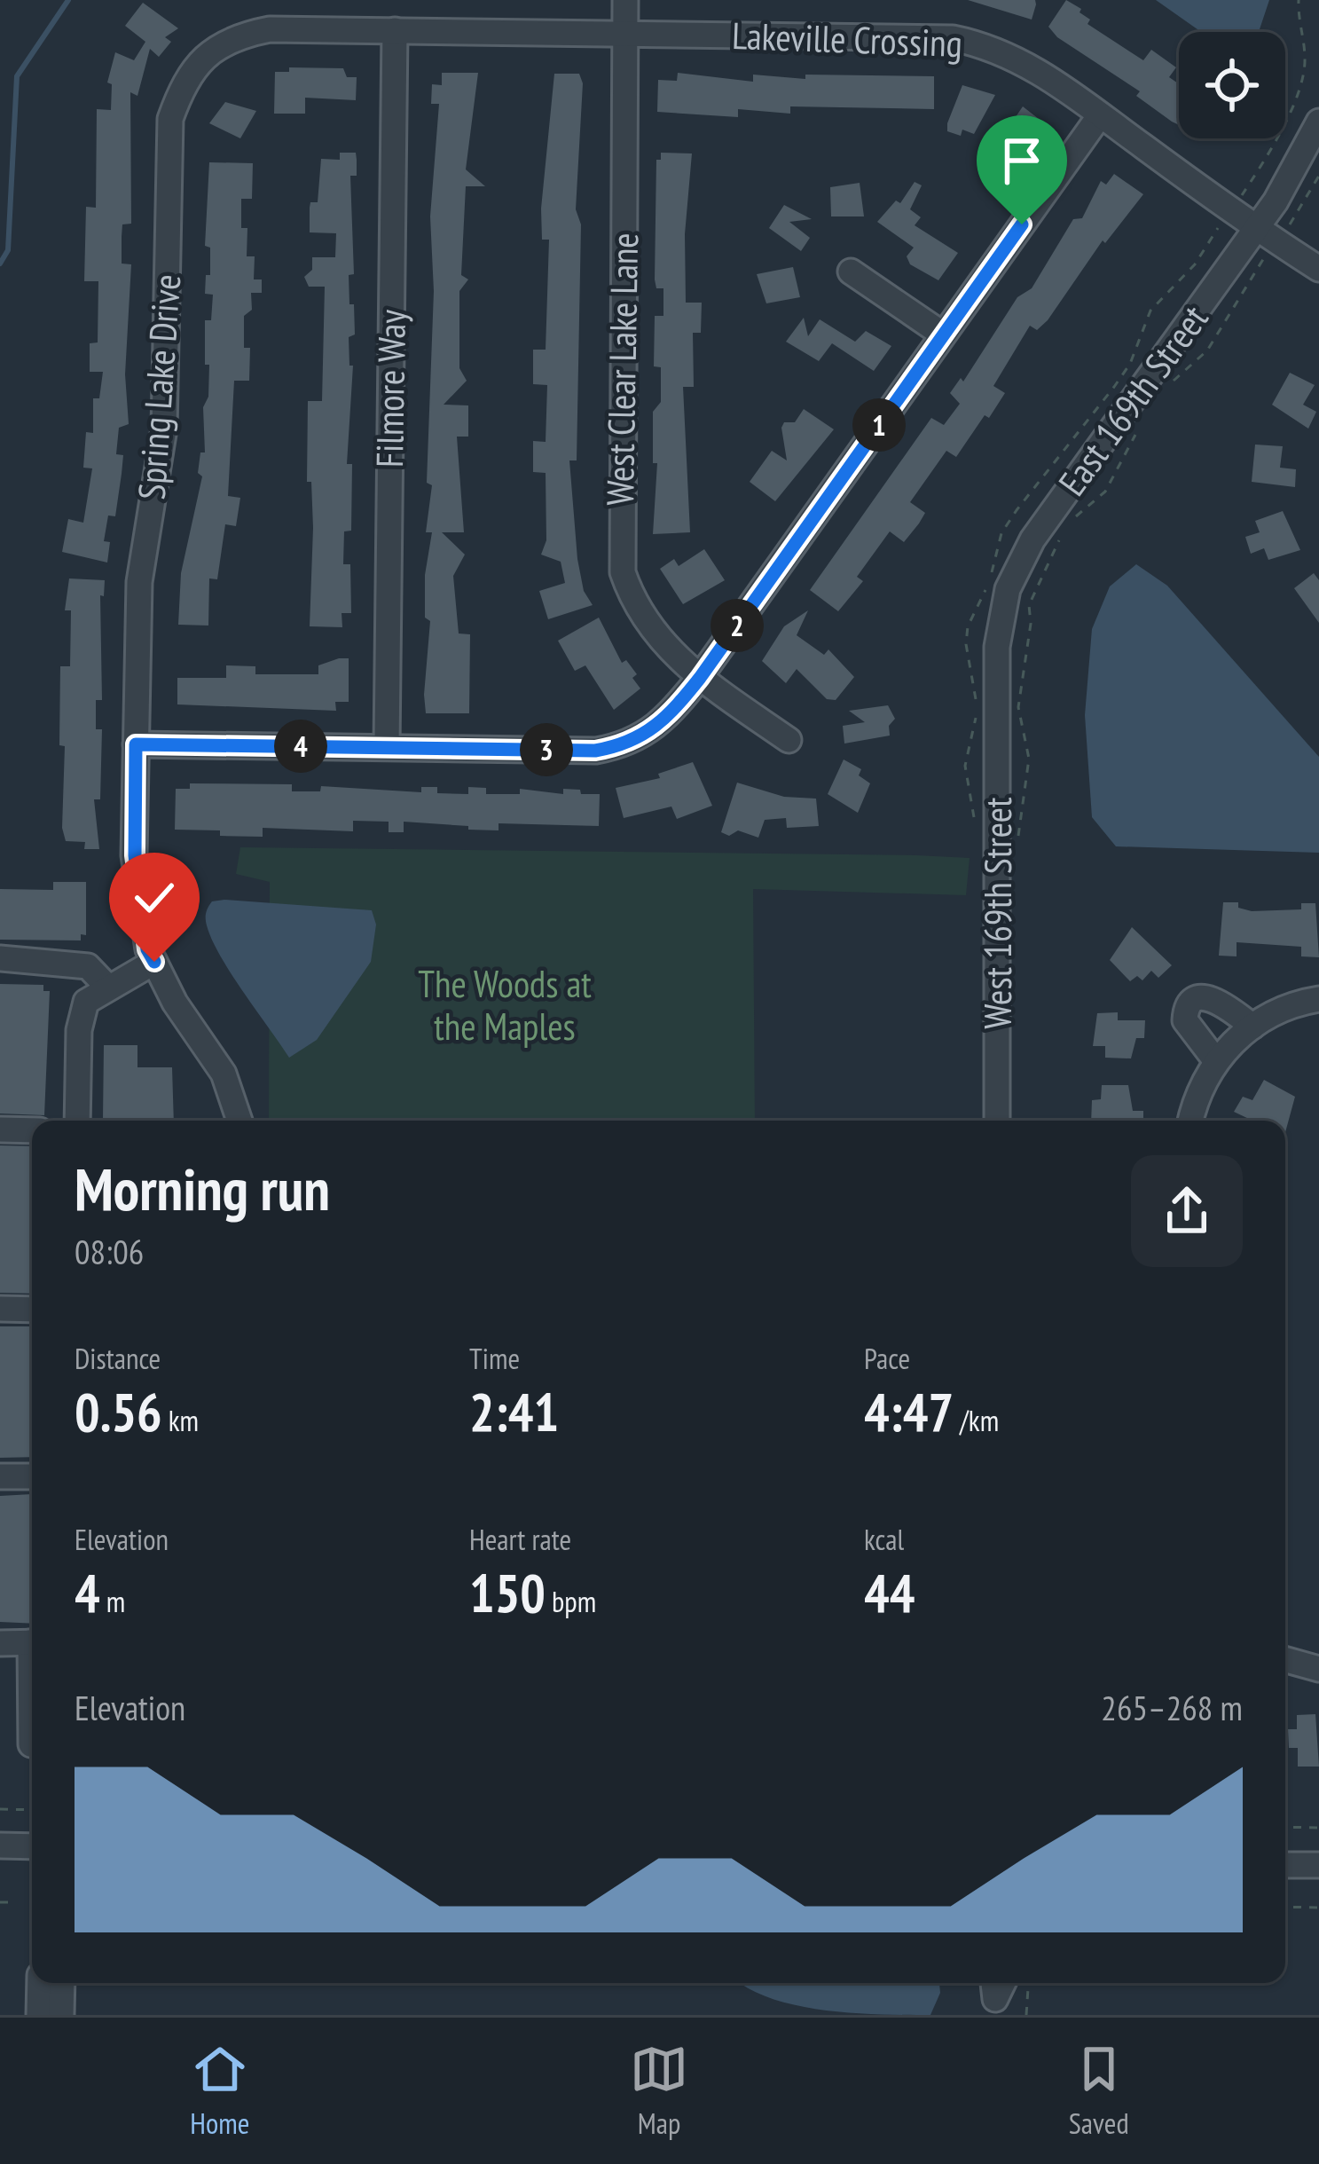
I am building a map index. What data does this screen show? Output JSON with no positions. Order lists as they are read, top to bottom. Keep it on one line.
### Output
{"streets":{"street":["Lakeville Crossing","West Clear Lake Lane","Spring Lake Drive","Filmore Way","East 169th Street","West 169th Street"]},"crossings":[["Lakeville Crossing","West Clear Lake Lane"],["Lakeville Crossing","Spring Lake Drive"],["Lakeville Crossing","East 169th Street"],["West Clear Lake Lane","Spring Lake Drive"],["Spring Lake Drive","Filmore Way"],["East 169th Street","West 169th Street"]],"parks":["The Woods at the Maples"],"page":{"pins":["1","2","4","3"],"heading":["Morning run","08:06"],"stats":[["Distance","0.56 km"],["Time","2:41"],["Pace","4:47 /km"],["Elevation","4 m"],["Heart rate","150 bpm"],["kcal","44"]],"chart":["Elevation","265–268 m"],"tabs":["Home","Map","Saved"]}}
